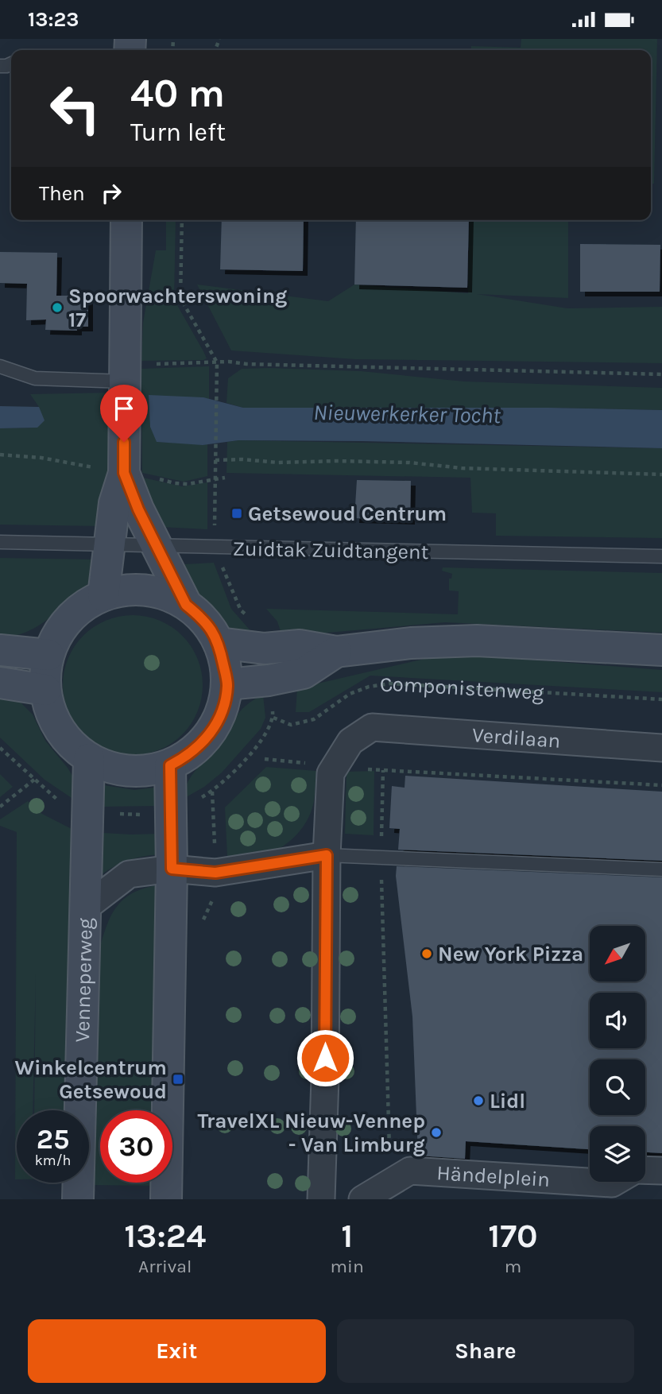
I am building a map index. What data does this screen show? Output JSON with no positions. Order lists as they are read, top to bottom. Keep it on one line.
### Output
{"streets":{"street":["Componistenweg","Verdilaan","Venneperweg","Händelplein"],"lane":["Zuidtak Zuidtangent"]},"crossings":[["Componistenweg","Venneperweg"]],"water":["Nieuwerkerker Tocht"],"places":{"other":["Spoorwachterswoning 17","New York Pizza","Lidl","TravelXL Nieuw-Vennep - Van Limburg"],"transit":["Getsewoud Centrum","Winkelcentrum Getsewoud"]},"north":"bottom left","page":{"status":"13:23","turn":["40 m","Turn left"],"then":"Then","speed":"25 km/h","limit":"30","eta":["13:24","Arrival","1","min","170","m"],"buttons":["Exit","Share"]}}
